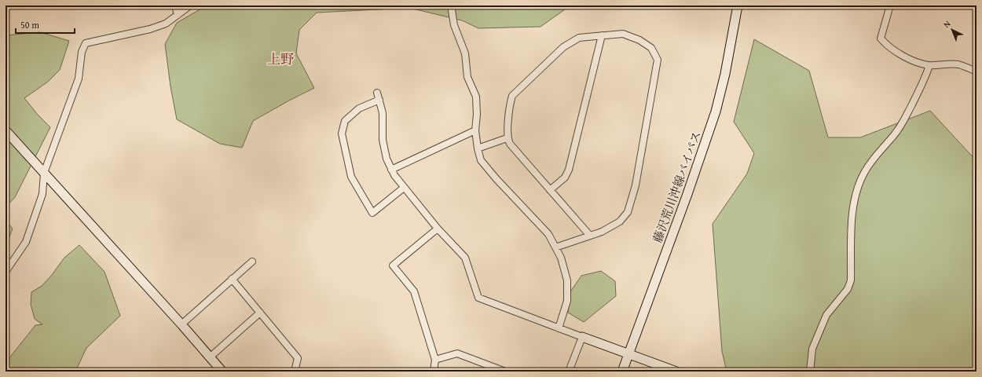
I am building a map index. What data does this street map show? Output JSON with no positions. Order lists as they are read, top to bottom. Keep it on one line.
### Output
{"streets":{"street":["藤沢荒川沖線バイパス"]},"districts":["上野"],"scale_bar":"50 m","north":"top left"}
